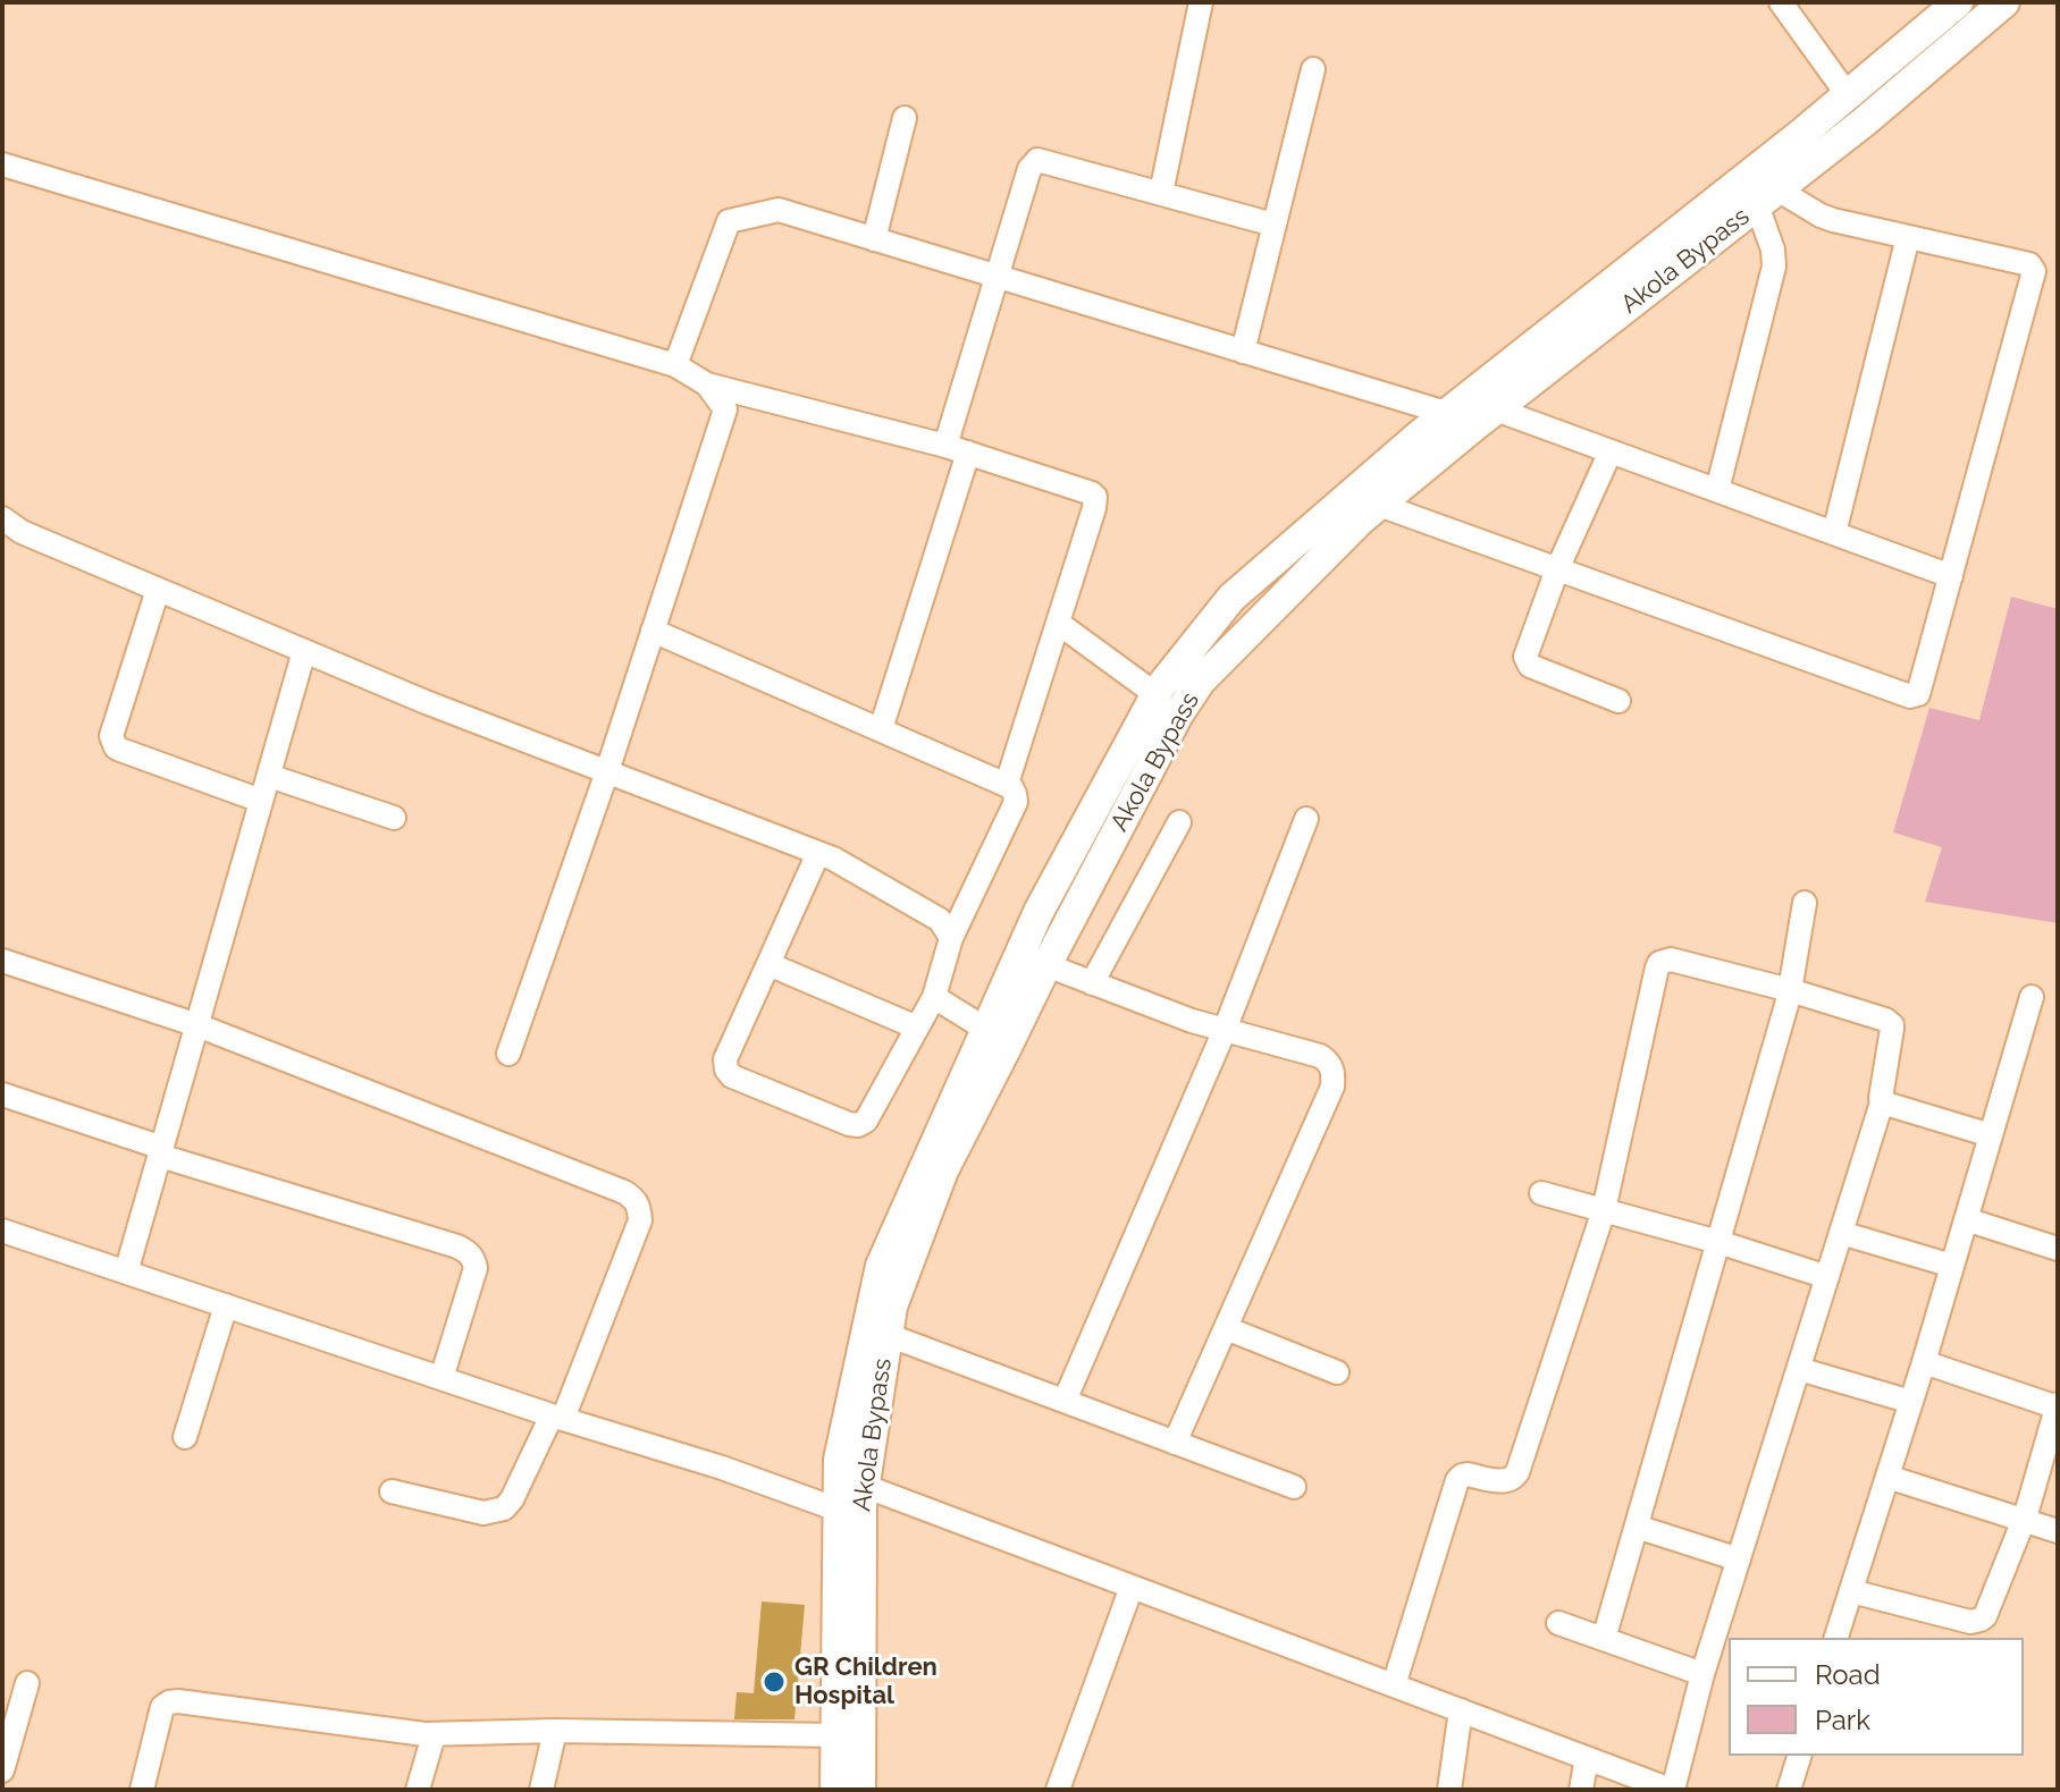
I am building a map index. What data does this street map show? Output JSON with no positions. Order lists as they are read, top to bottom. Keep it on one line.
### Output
{"streets":{"main road":["Akola Bypass"]},"places":["GR Children Hospital"],"legend":["Road","Park"]}
